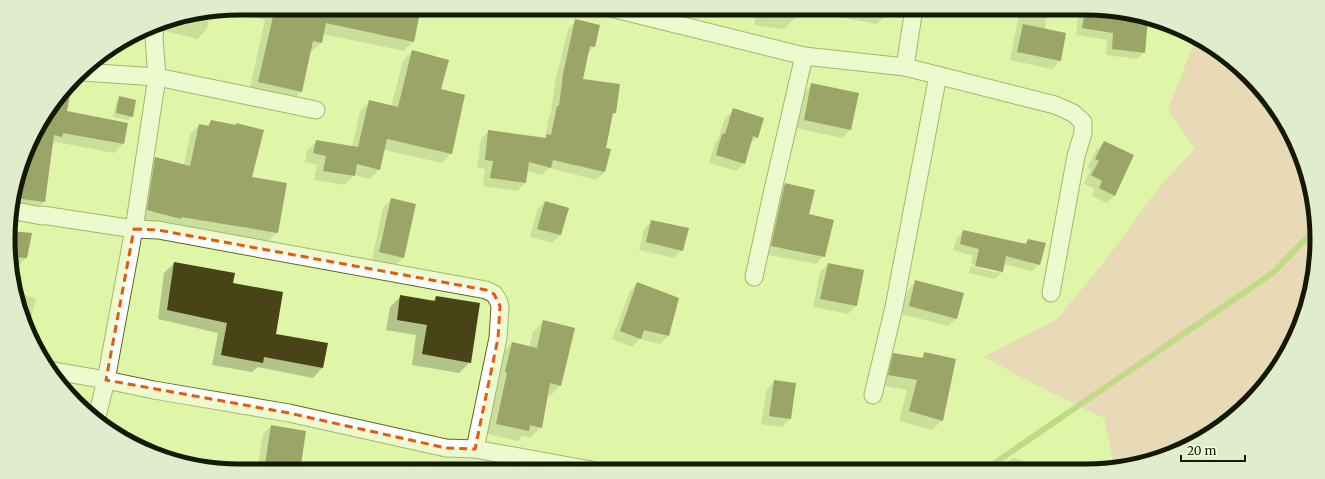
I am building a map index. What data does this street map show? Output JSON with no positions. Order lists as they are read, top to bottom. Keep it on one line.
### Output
{"scale_bar":"20 m"}
